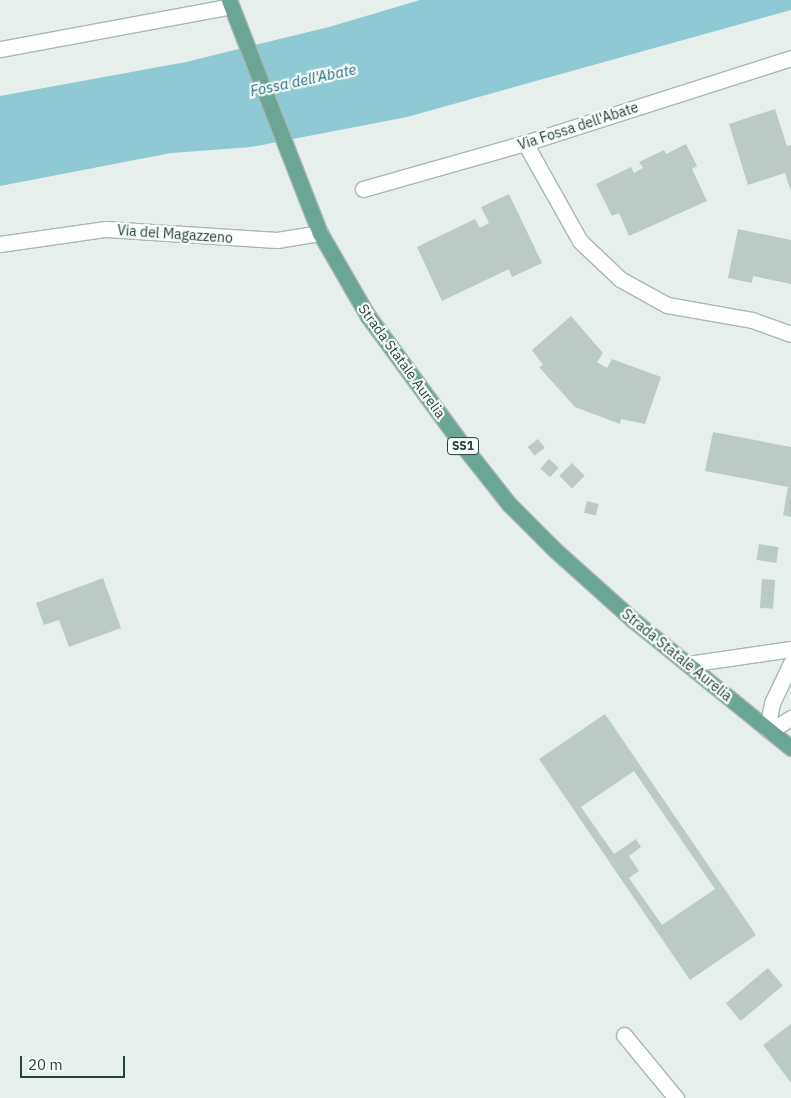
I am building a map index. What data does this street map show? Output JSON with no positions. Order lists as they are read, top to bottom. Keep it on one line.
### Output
{"streets":{"main road":["Strada Statale Aurelia","SS1"],"street":["Via Fossa dell'Abate","Via del Magazzeno"]},"crossings":[["Via del Magazzeno","Strada Statale Aurelia"]],"water":["Fossa dell'Abate"],"scale_bar":"20 m"}
